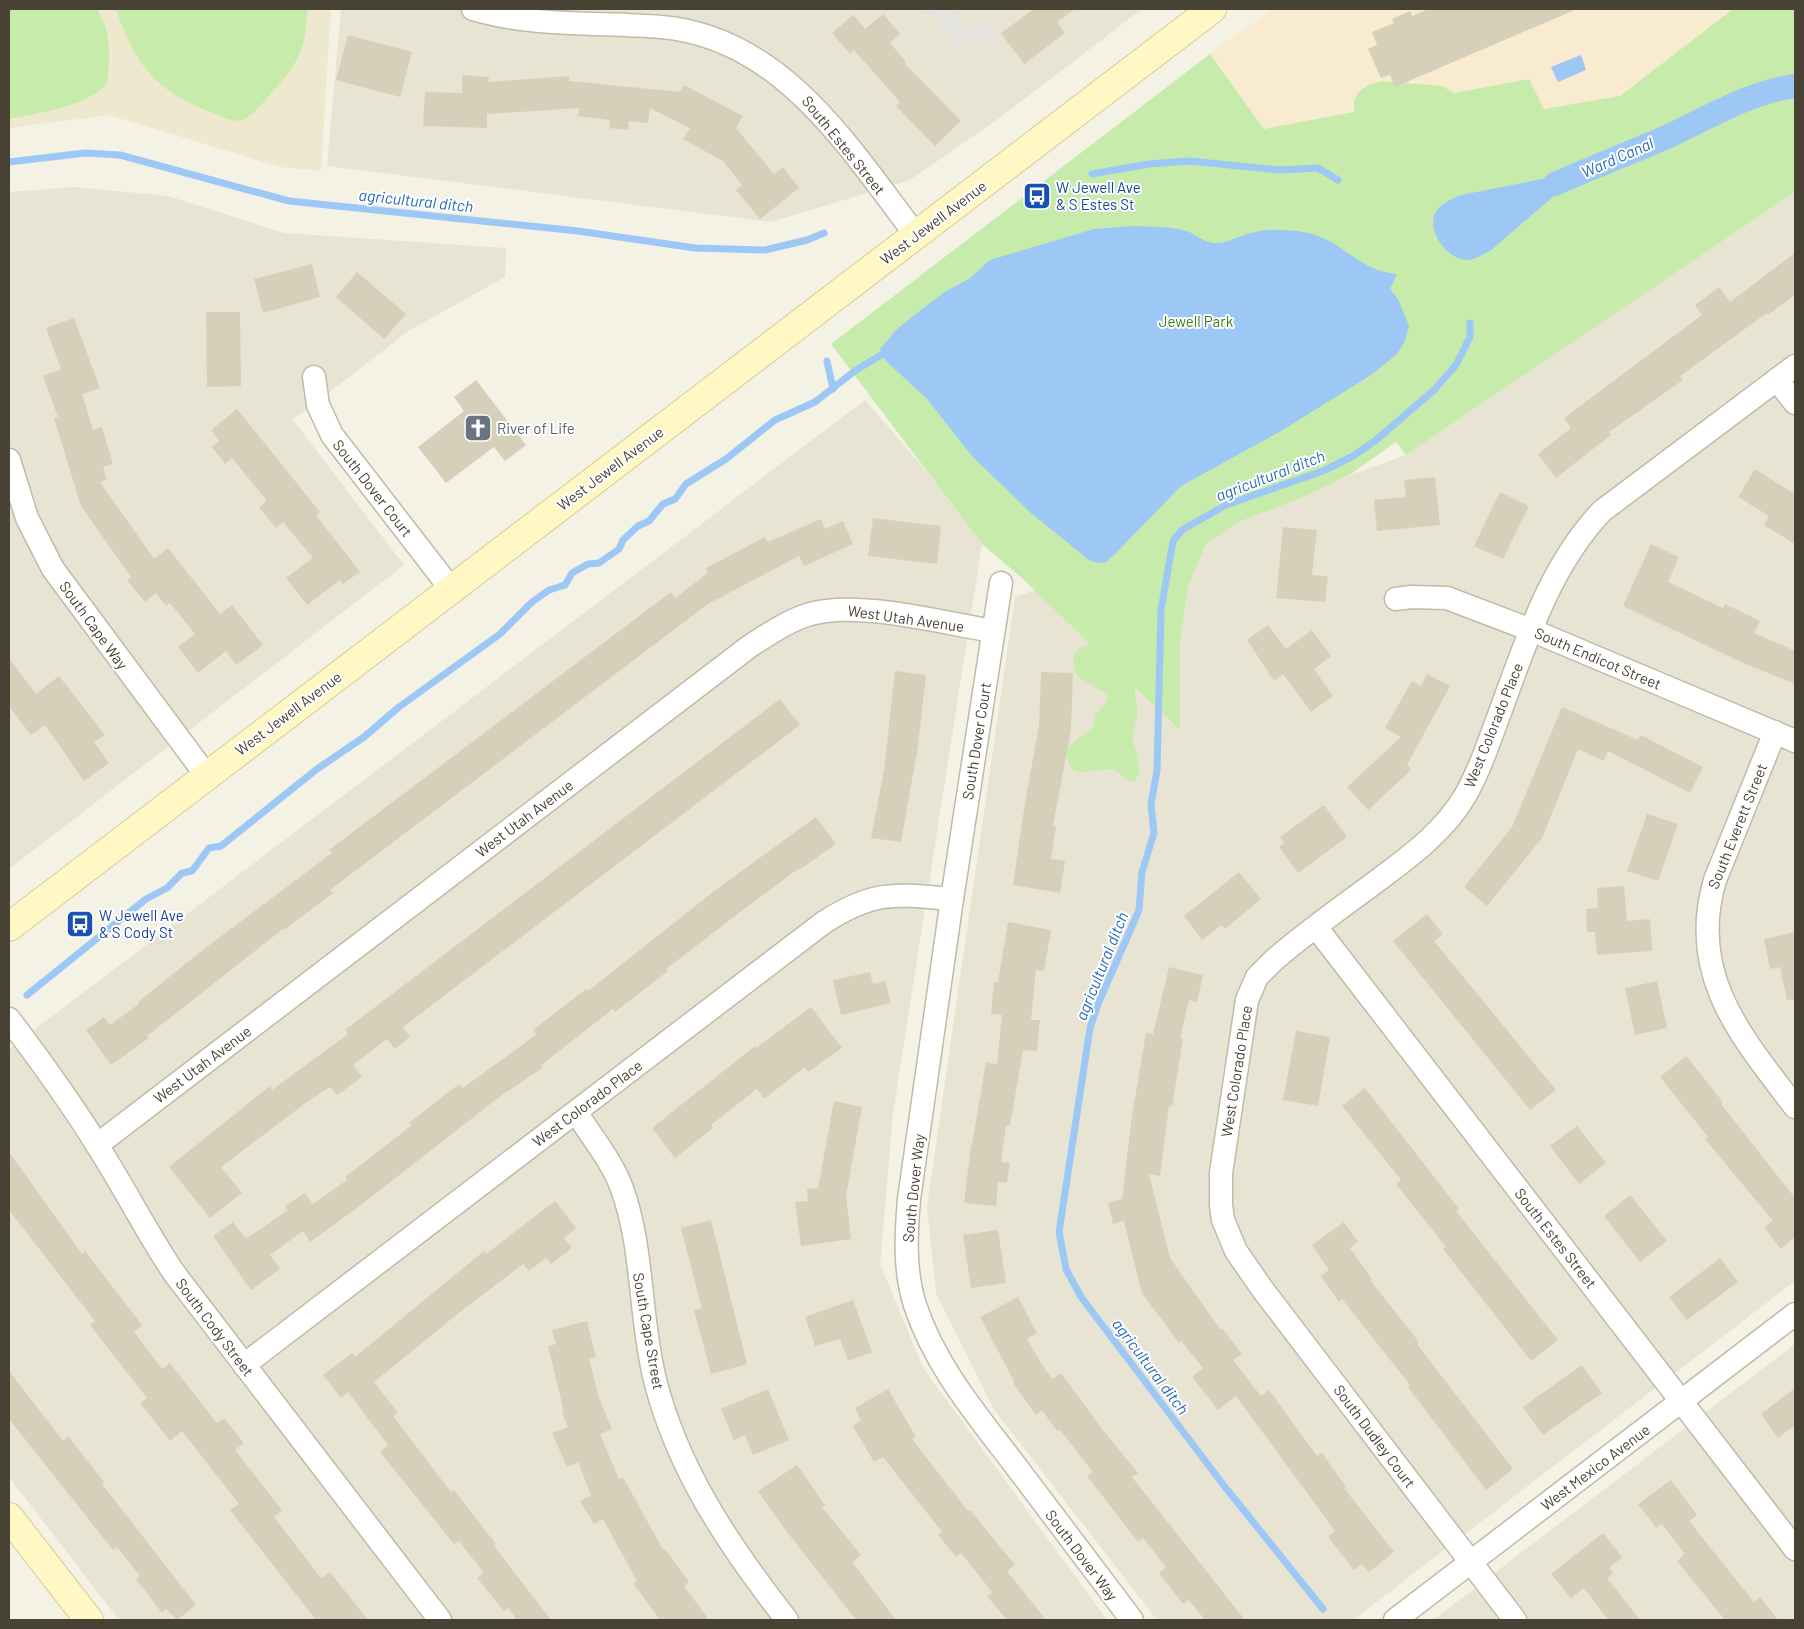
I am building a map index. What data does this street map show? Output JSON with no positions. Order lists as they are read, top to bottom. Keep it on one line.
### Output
{"streets":{"main road":["West Jewell Avenue"],"street":["South Estes Street","South Dover Court","West Utah Avenue","South Cape Way","South Endicot Street","West Colorado Place","South Everett Street","South Dover Way","South Cody Street","South Cape Street","South Dudley Court","West Mexico Avenue"]},"crossings":[["South Estes Street","West Jewell Avenue"],["South Estes Street","West Colorado Place"],["South Estes Street","West Mexico Avenue"],["West Jewell Avenue","South Dover Court"],["West Jewell Avenue","South Cape Way"],["South Dover Court","West Utah Avenue"],["South Dover Court","West Colorado Place"],["South Dover Court","South Dover Way"],["West Utah Avenue","South Cody Street"],["South Endicot Street","West Colorado Place"],["South Endicot Street","South Everett Street"],["West Colorado Place","South Dover Way"],["West Colorado Place","South Cody Street"],["West Colorado Place","South Cape Street"],["West Colorado Place","South Dudley Court"],["South Dudley Court","West Mexico Avenue"]],"water":["Ward Canal","agricultural ditch"],"parks":["Jewell Park"],"places":{"bus stop":["W Jewell Ave & S Estes St","W Jewell Ave & S Cody St"],"church":["River of Life"]}}
